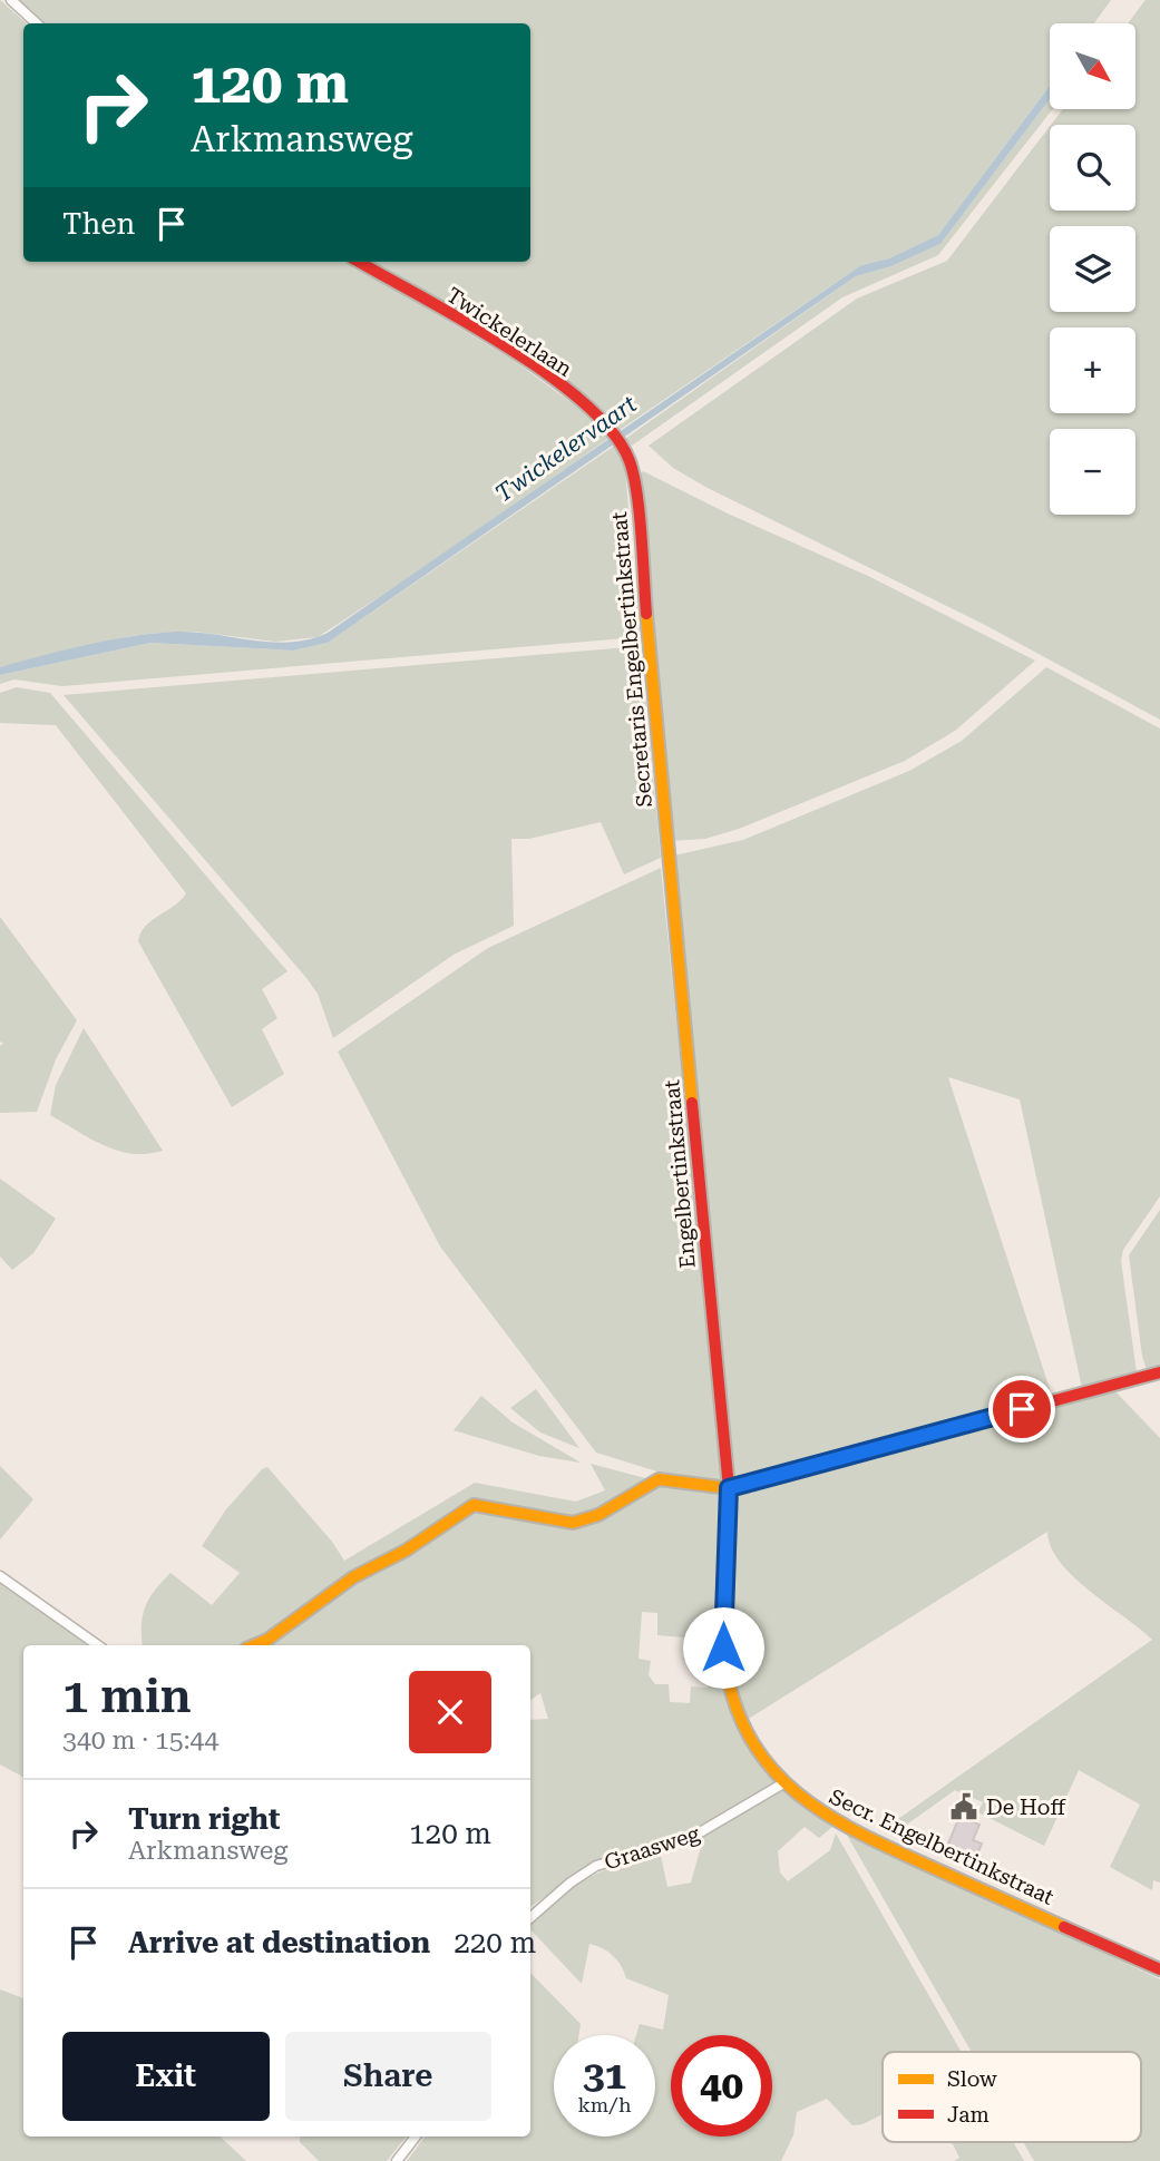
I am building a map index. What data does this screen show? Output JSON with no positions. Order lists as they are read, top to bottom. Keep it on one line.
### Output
{"streets":{"street":["Twickelerlaan","Secretaris Engelbertinkstraat","Engelbertinkstraat","Secr. Engelbertinkstraat","Graasweg"]},"crossings":[["Twickelerlaan","Secretaris Engelbertinkstraat"],["Secretaris Engelbertinkstraat","Engelbertinkstraat"],["Engelbertinkstraat","Secr. Engelbertinkstraat"],["Secr. Engelbertinkstraat","Graasweg"]],"water":["Twickelervaart"],"places":{"public building":["De Hoff"]},"legend":["Slow","Jam"],"north":"bottom right","page":{"map_buttons":["+","−"],"turn":["120 m","Arkmansweg"],"then":"Then","heading":["1 min","340 m · 15:44"],"list":[{"name":"Turn right","note":"Arkmansweg","value":"120 m"},{"name":"Arrive at destination","value":"220 m"}],"buttons":["Exit","Share"],"speed":"31 km/h","limit":"40"}}
